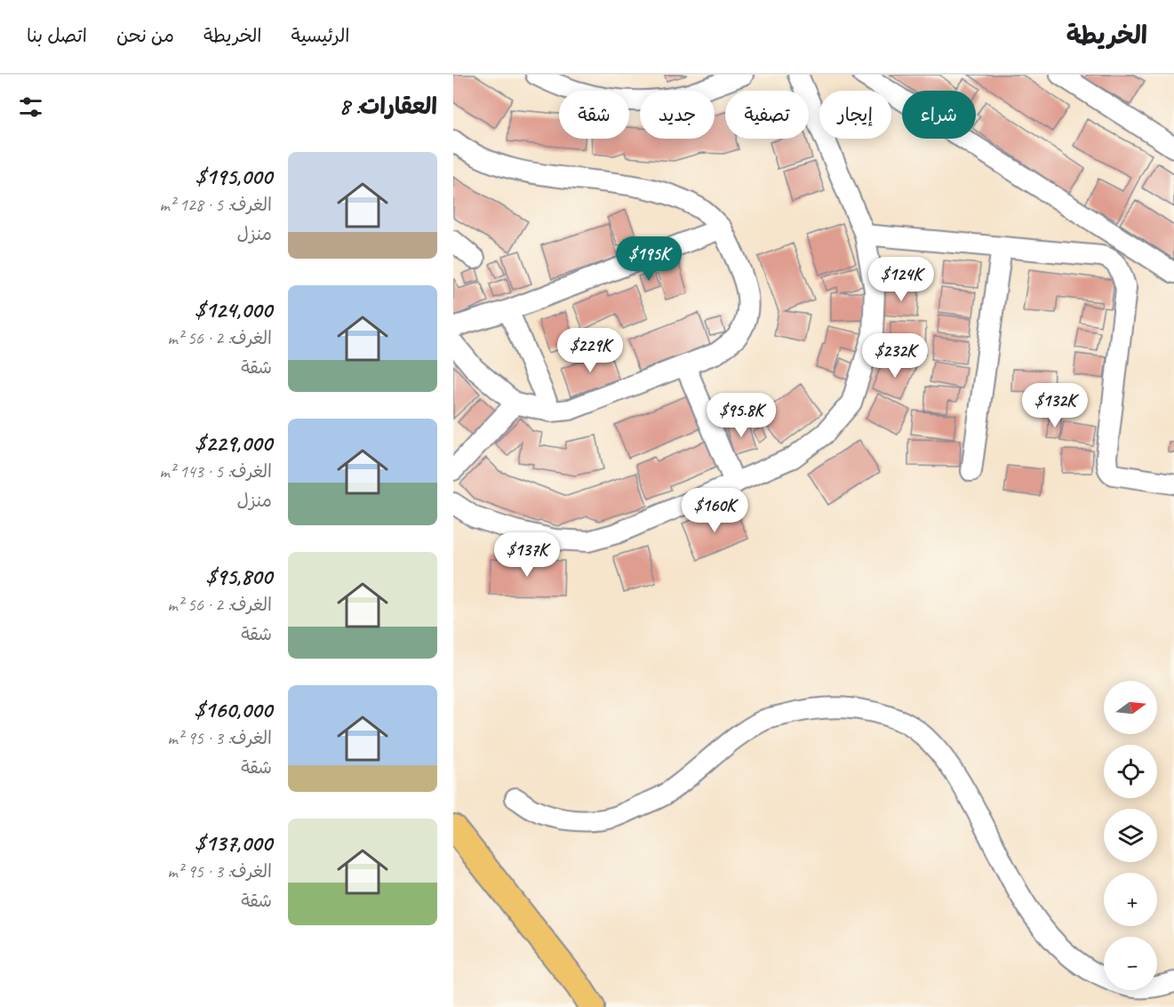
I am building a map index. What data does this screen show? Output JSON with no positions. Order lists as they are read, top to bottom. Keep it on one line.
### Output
{"north":"right","page":{"header":"الخريطة","nav":["الرئيسية","الخريطة","من نحن","اتصل بنا"],"heading":"العقارات: 8","chip":["شراء","إيجار","تصفية","جديد","شقة"],"list":[{"name":"$195,000","note":"الغرف: 5 · 128 m² · منزل"},{"name":"$124,000","note":"الغرف: 2 · 56 m² · شقة"},{"name":"$229,000","note":"الغرف: 5 · 143 m² · منزل"},{"name":"$95,800","note":"الغرف: 2 · 56 m² · شقة"},{"name":"$160,000","note":"الغرف: 3 · 95 m² · شقة"},{"name":"$137,000","note":"الغرف: 3 · 95 m² · شقة"}],"price":["$195K","$124K","$229K","$232K","$132K","$95.8K","$160K","$137K"],"map_buttons":["+","−"]}}
